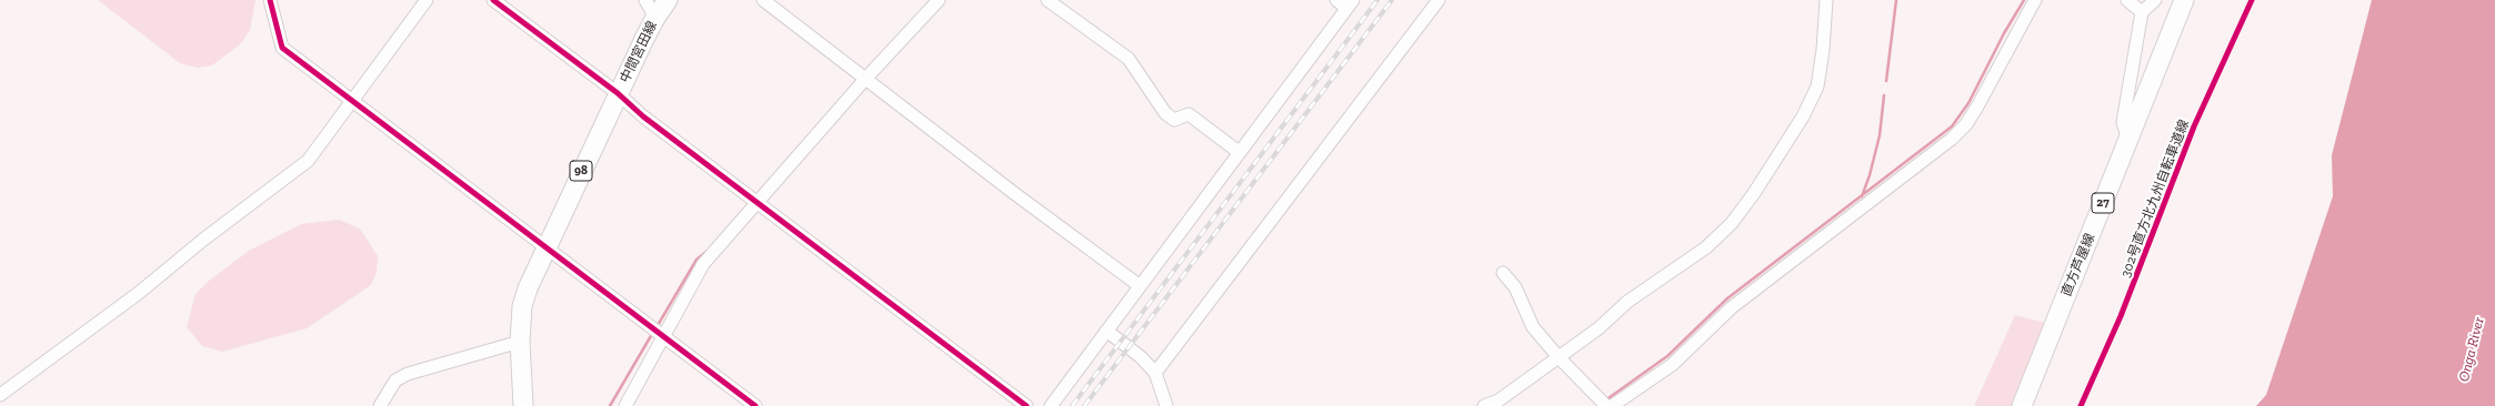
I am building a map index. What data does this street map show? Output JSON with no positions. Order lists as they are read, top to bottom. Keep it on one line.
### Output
{"streets":{"main road":["中間宮田線","98","27","直方芦屋線"],"cycle path":["302号直方北九州自転車道線"]},"water":["Onga River"]}
